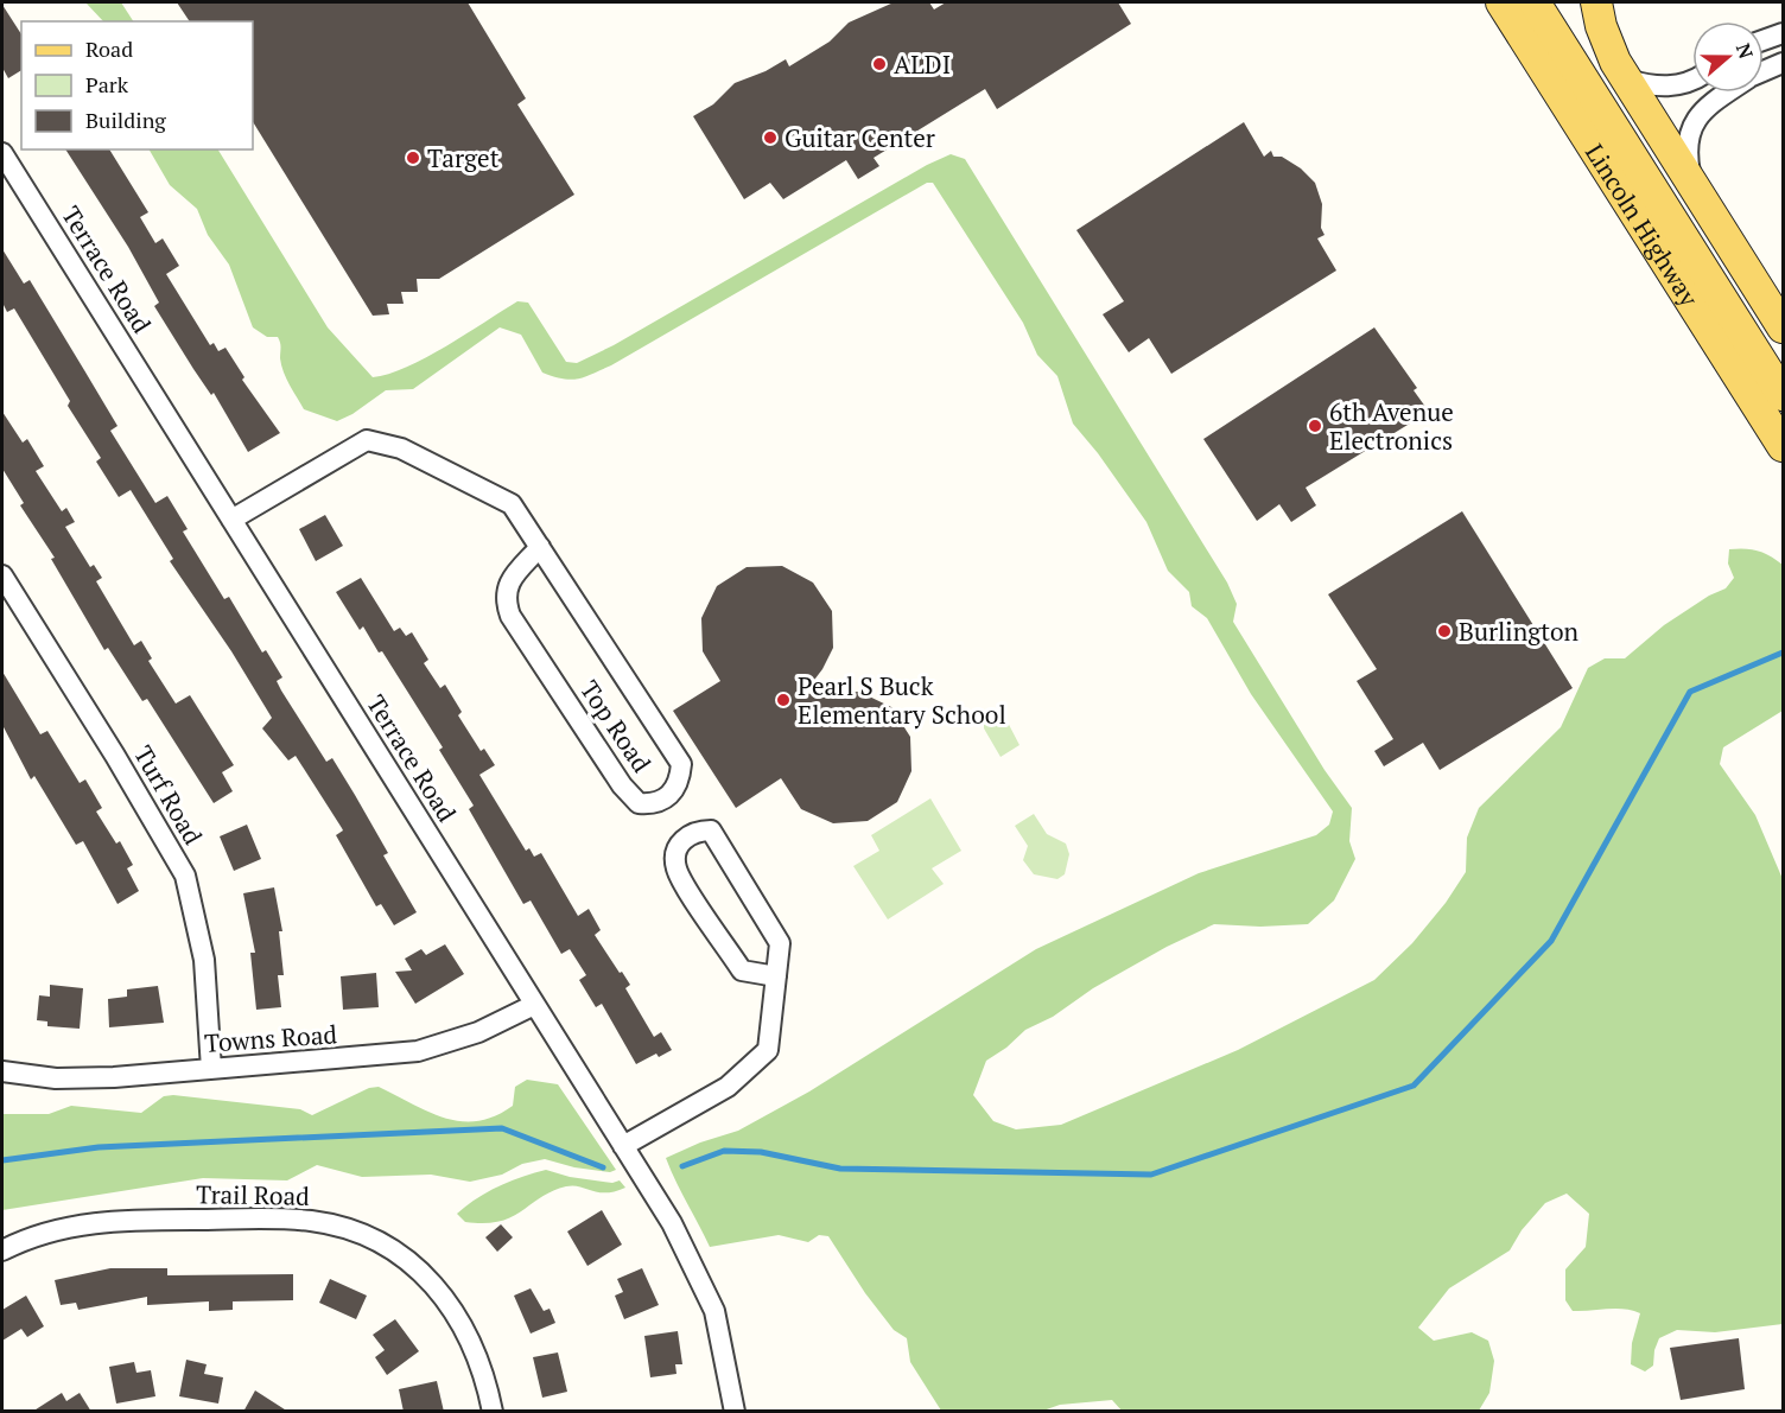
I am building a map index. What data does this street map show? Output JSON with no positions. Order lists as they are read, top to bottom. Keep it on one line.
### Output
{"streets":{"main road":["Lincoln Highway"],"street":["Terrace Road","Top Road","Turf Road","Towns Road","Trail Road"]},"crossings":[["Terrace Road","Top Road"],["Terrace Road","Towns Road"],["Turf Road","Towns Road"]],"places":["ALDI","Guitar Center","Target","6th Avenue Electronics","Burlington","Pearl S Buck Elementary School"],"legend":["Road","Park","Building"],"north":"right"}
